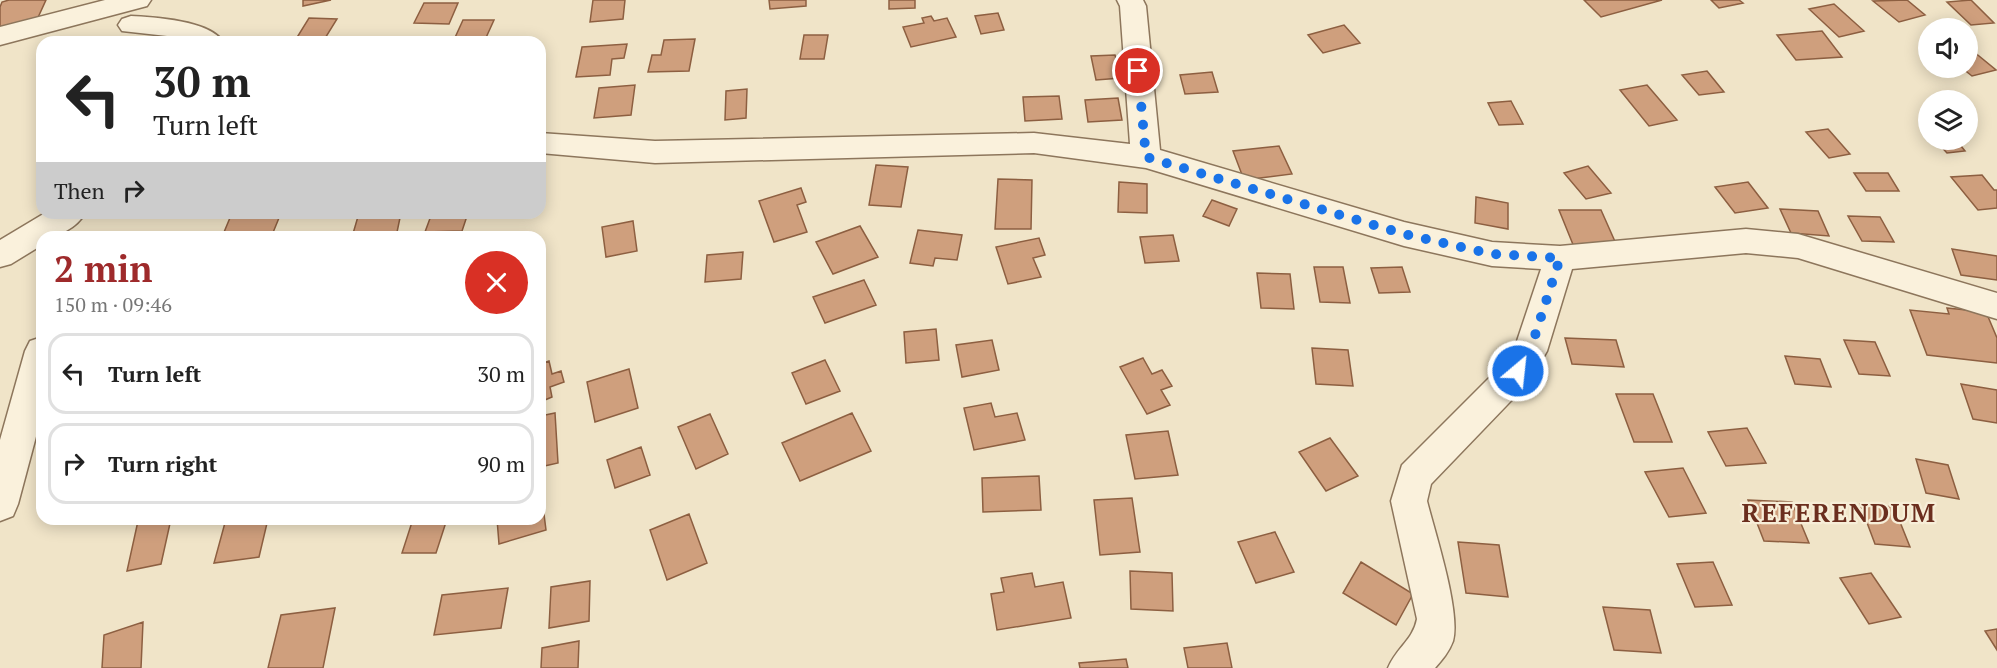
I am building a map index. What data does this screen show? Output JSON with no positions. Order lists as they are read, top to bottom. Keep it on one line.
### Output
{"districts":["REFERENDUM"],"page":{"turn":["30 m","Turn left"],"then":"Then","heading":["2 min","150 m · 09:46"],"list":[{"name":"Turn left","value":"30 m"},{"name":"Turn right","value":"90 m"}]}}
